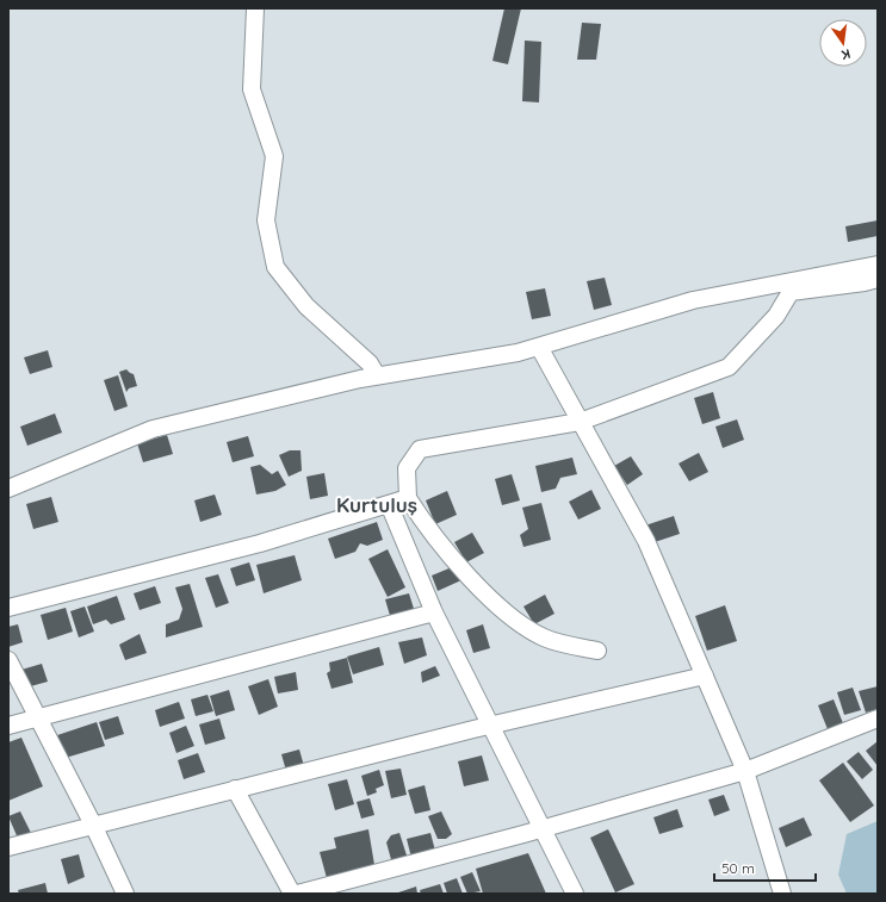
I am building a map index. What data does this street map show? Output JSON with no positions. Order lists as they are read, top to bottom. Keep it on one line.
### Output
{"districts":["Kurtuluş"],"scale_bar":"50 m","north":"bottom"}
